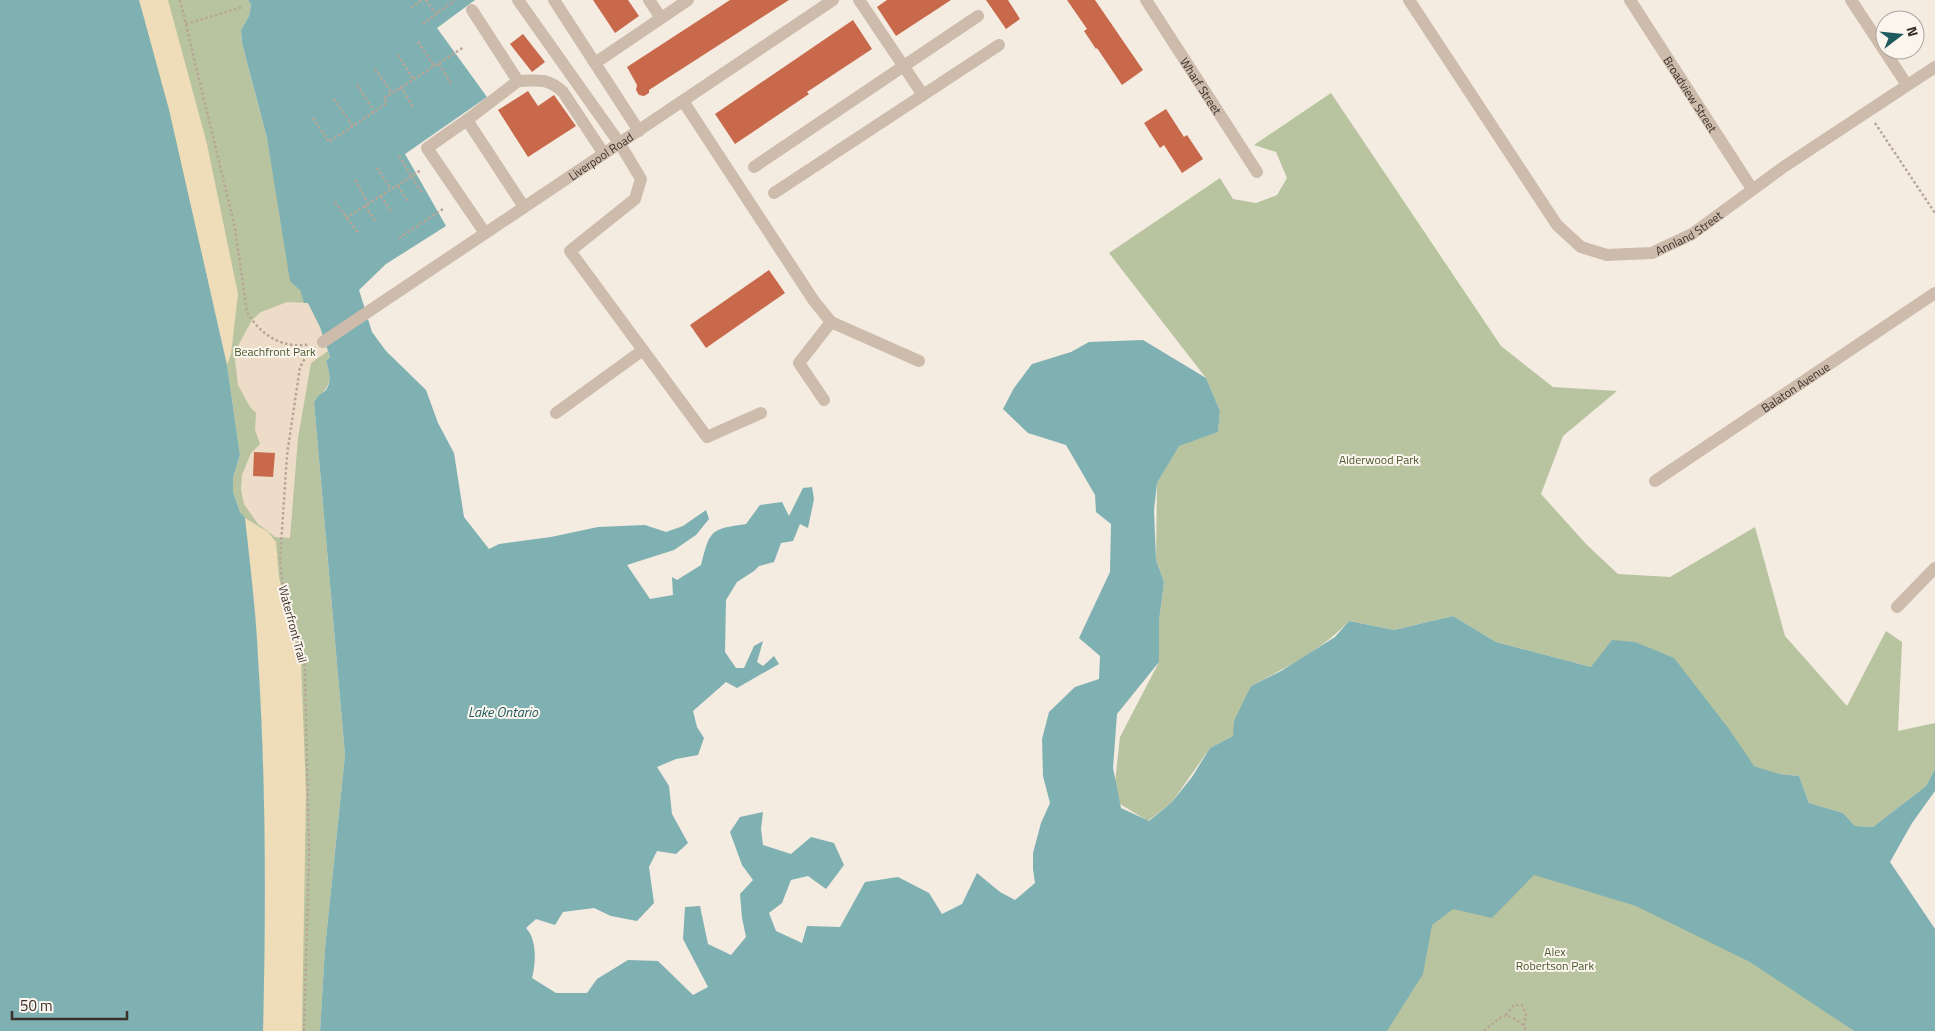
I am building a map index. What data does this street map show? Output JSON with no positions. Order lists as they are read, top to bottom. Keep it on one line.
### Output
{"streets":{"street":["Wharf Street","Broadview Street","Liverpool Road","Annland Street","Balaton Avenue"],"path":["Waterfront Trail"]},"crossings":[["Broadview Street","Annland Street"],["Liverpool Road","Waterfront Trail"]],"water":["Lake Ontario"],"parks":["Beachfront Park","Alderwood Park","Alex Robertson Park"],"scale_bar":"50 m","north":"right"}
